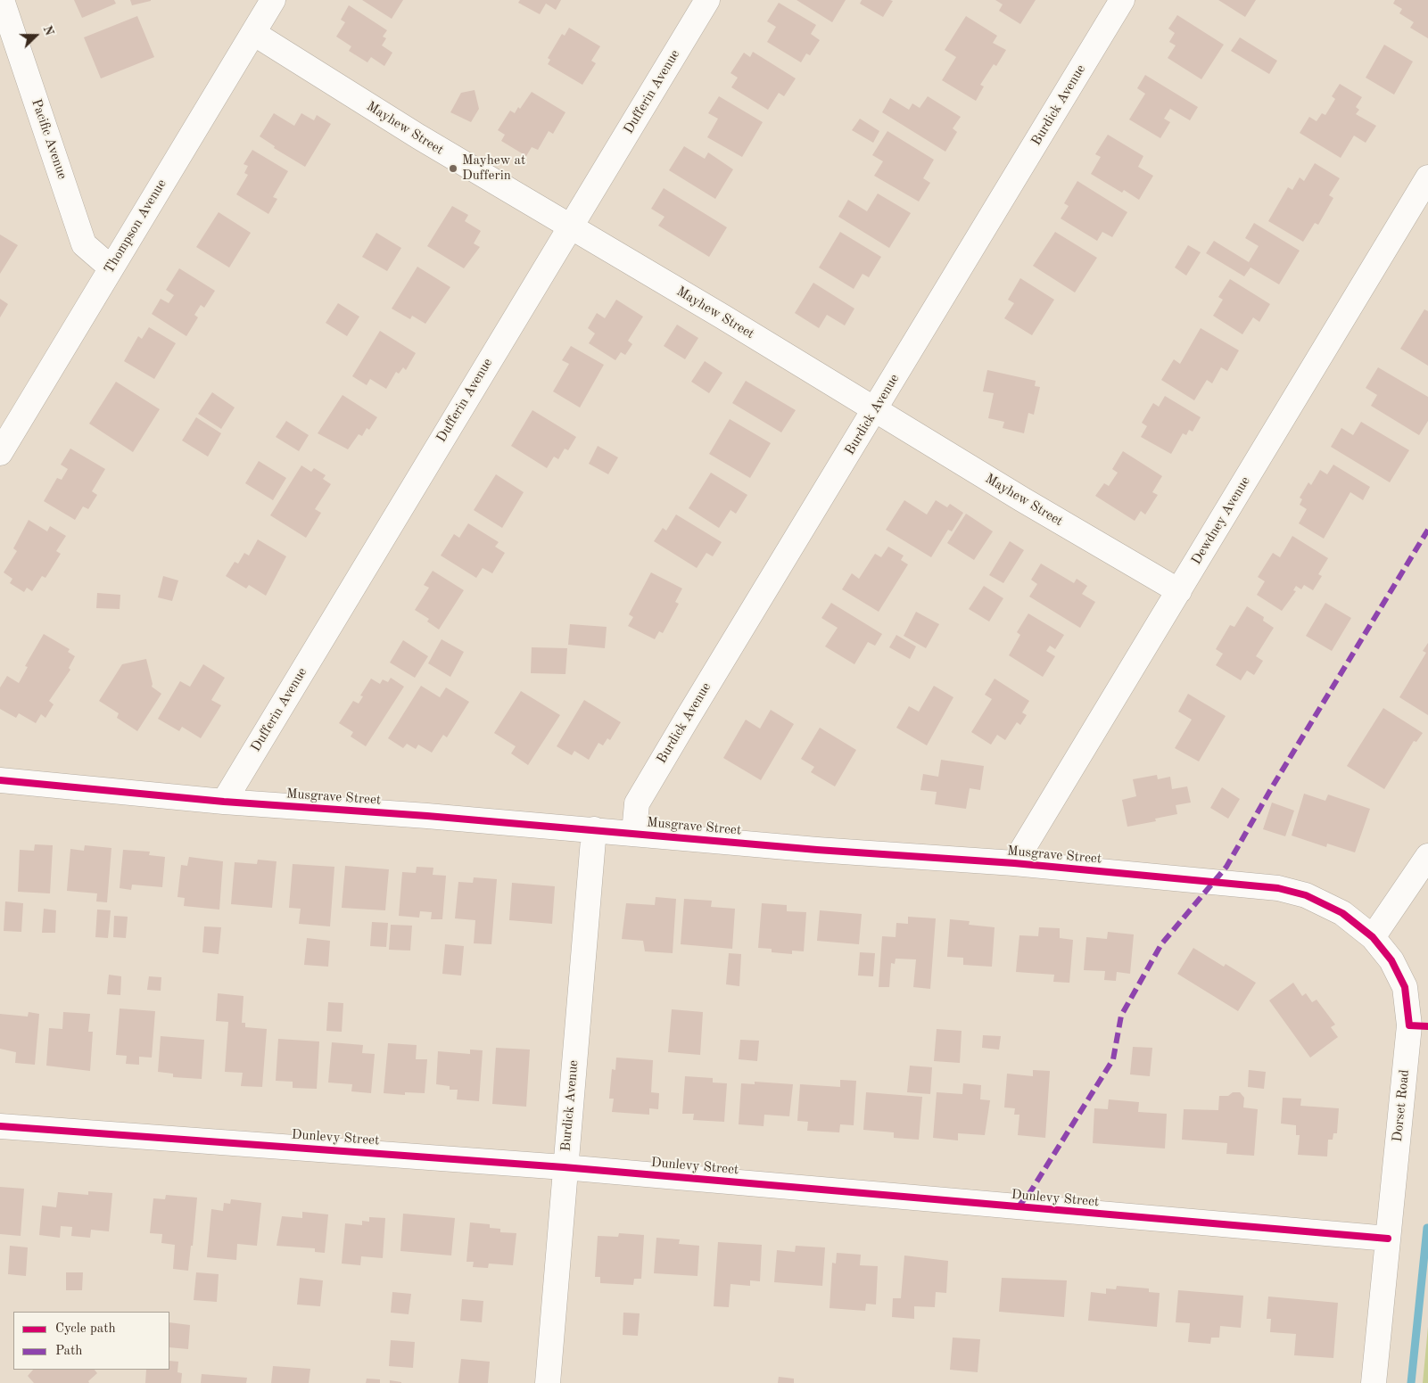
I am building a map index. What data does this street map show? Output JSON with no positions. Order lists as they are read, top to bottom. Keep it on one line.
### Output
{"streets":{"street":["Dufferin Avenue","Burdick Avenue","Mayhew Street","Pacific Avenue","Thompson Avenue","Dewdney Avenue","Musgrave Street","Dorset Road","Dunlevy Street"]},"crossings":[["Dufferin Avenue","Mayhew Street"],["Dufferin Avenue","Musgrave Street"],["Burdick Avenue","Mayhew Street"],["Burdick Avenue","Musgrave Street"],["Burdick Avenue","Dunlevy Street"],["Mayhew Street","Thompson Avenue"],["Mayhew Street","Dewdney Avenue"],["Pacific Avenue","Thompson Avenue"],["Dewdney Avenue","Musgrave Street"],["Musgrave Street","Dorset Road"],["Dorset Road","Dunlevy Street"]],"places":["Mayhew at Dufferin"],"legend":["Cycle path","Path"],"north":"right"}
